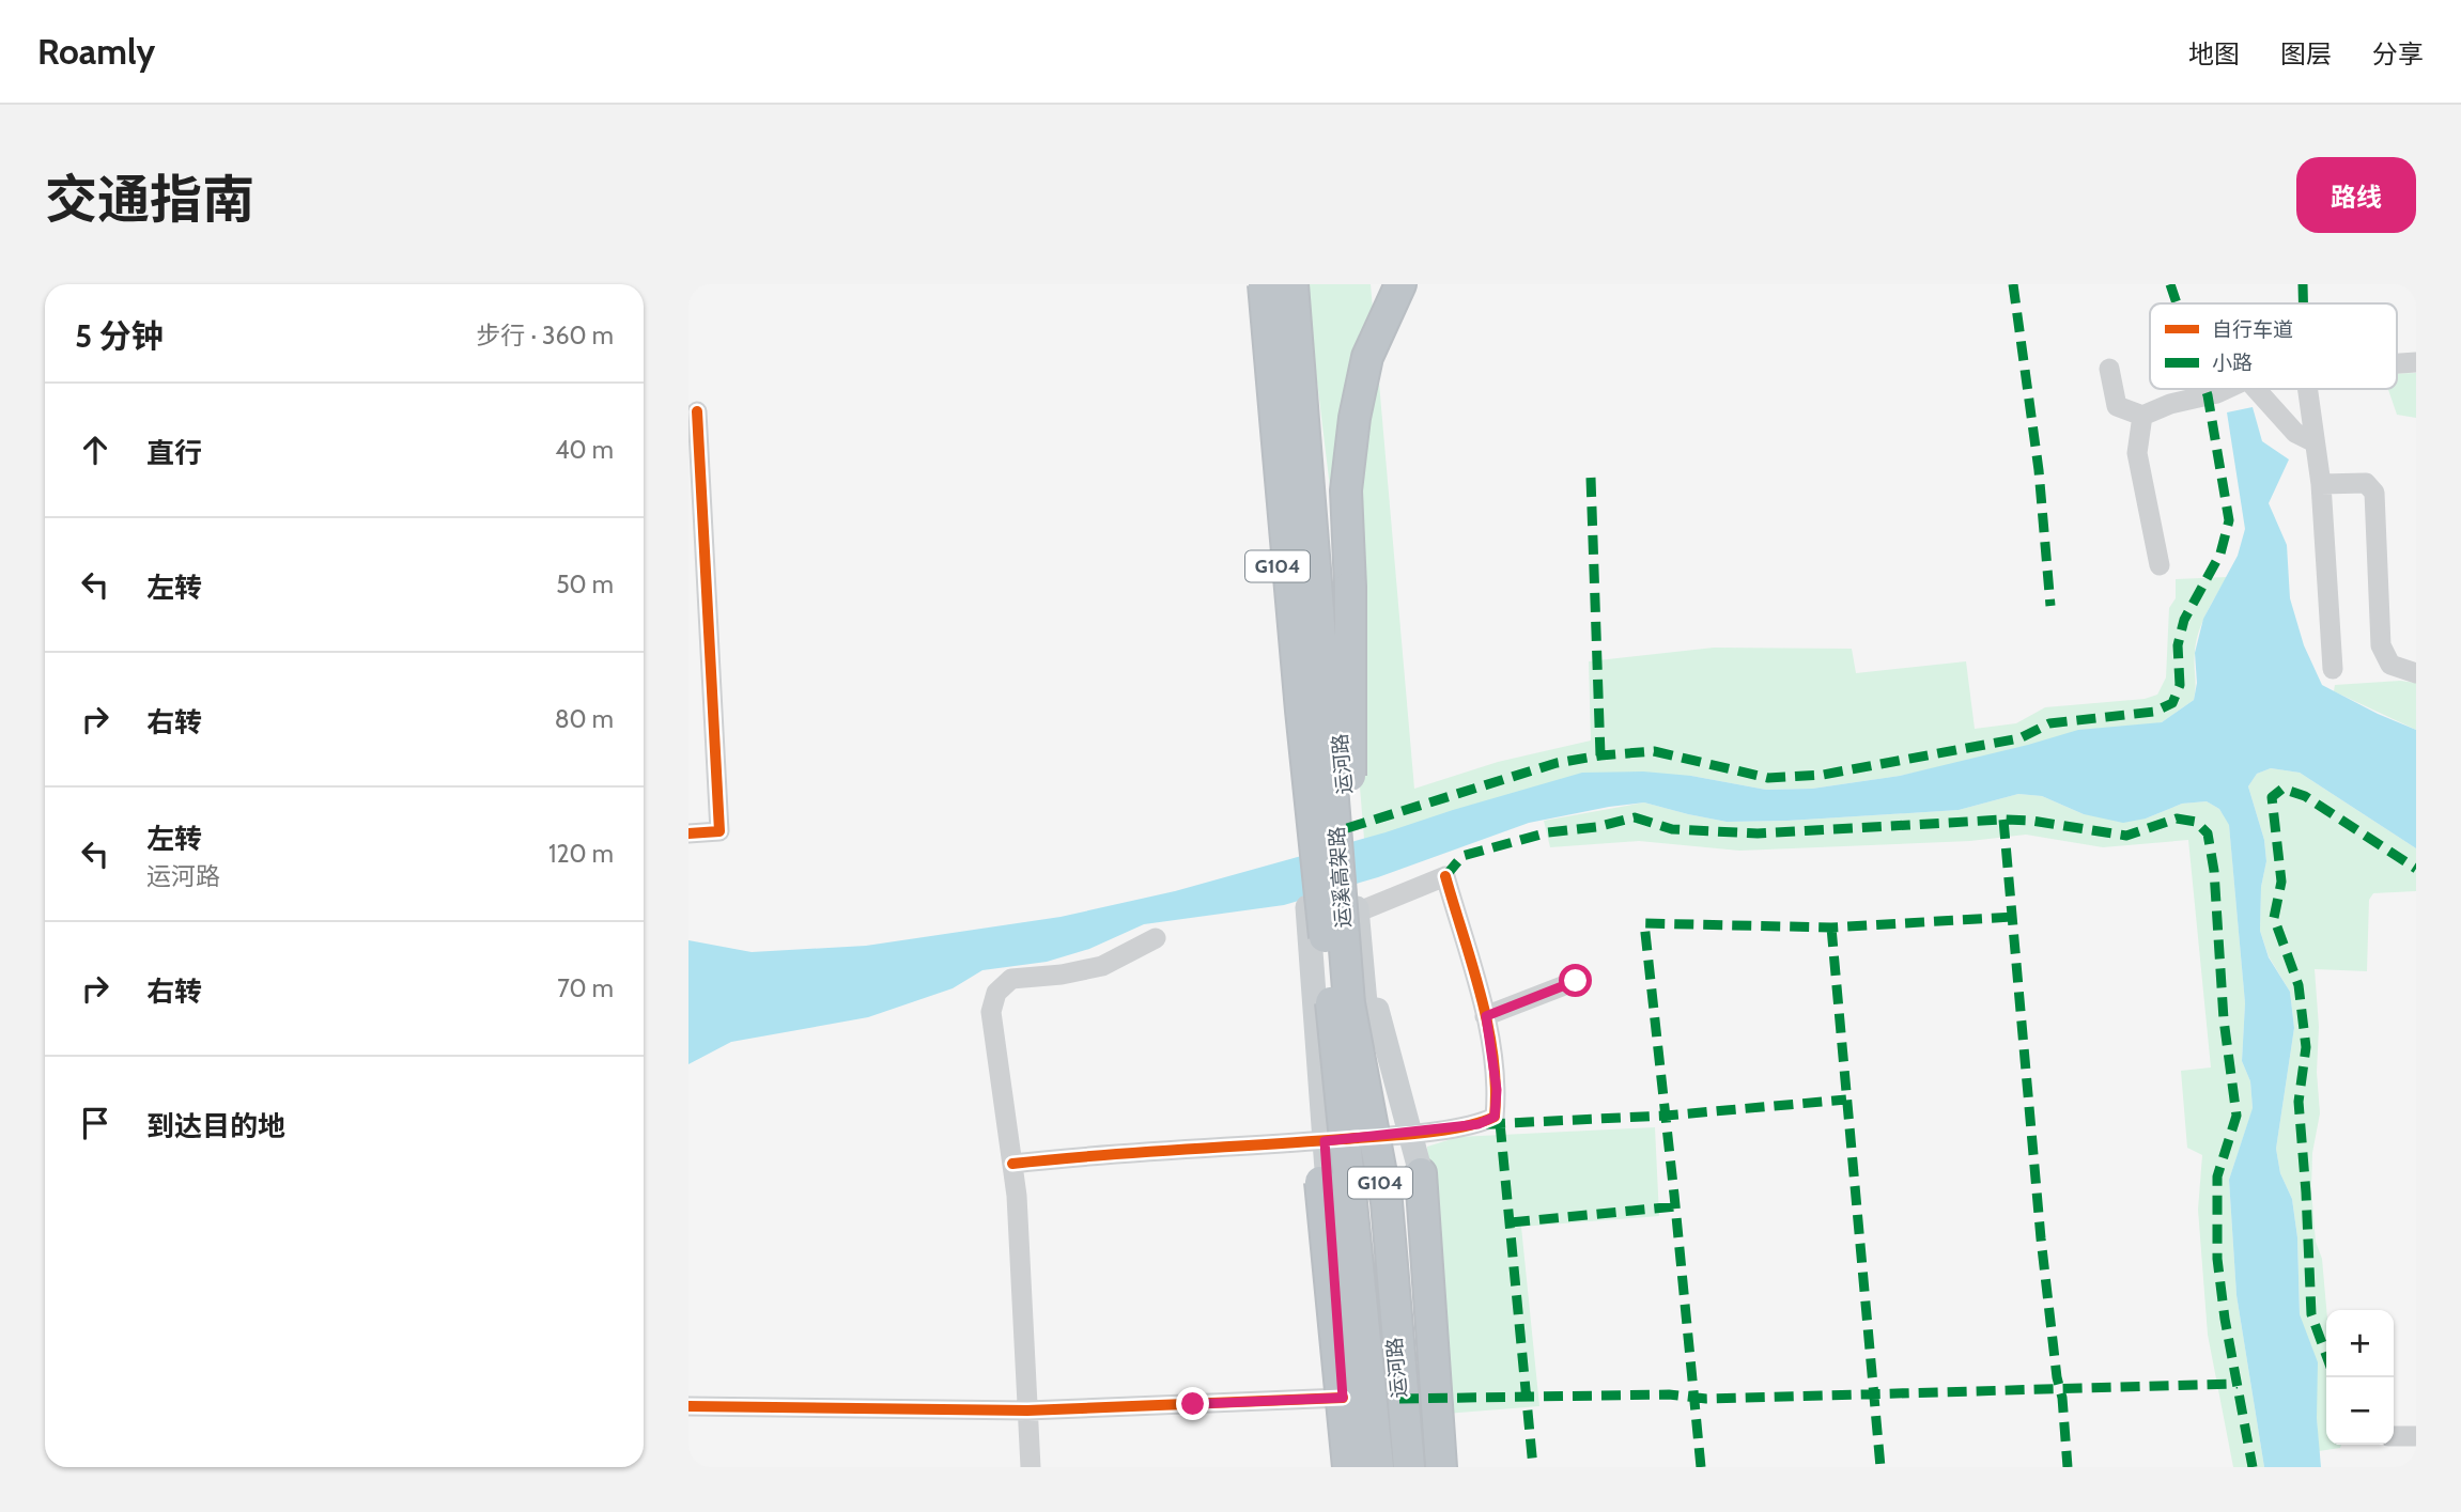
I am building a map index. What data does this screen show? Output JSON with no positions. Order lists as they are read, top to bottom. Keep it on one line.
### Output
{"streets":{"highway":["运溪高架路"],"main road":["G104","运河路"]},"crossings":[["运河路","运溪高架路"]],"legend":["自行车道","小路"],"page":{"header":"Roamly","nav":["地图","图层","分享"],"title":"交通指南","buttons":"路线","heading":["5 分钟","步行 · 360 m"],"list":[["直行","40 m"],["左转","50 m"],["右转","80 m"],["左转","运河路","120 m"],["右转","70 m"],"到达目的地"],"map_buttons":["+","−"]}}
